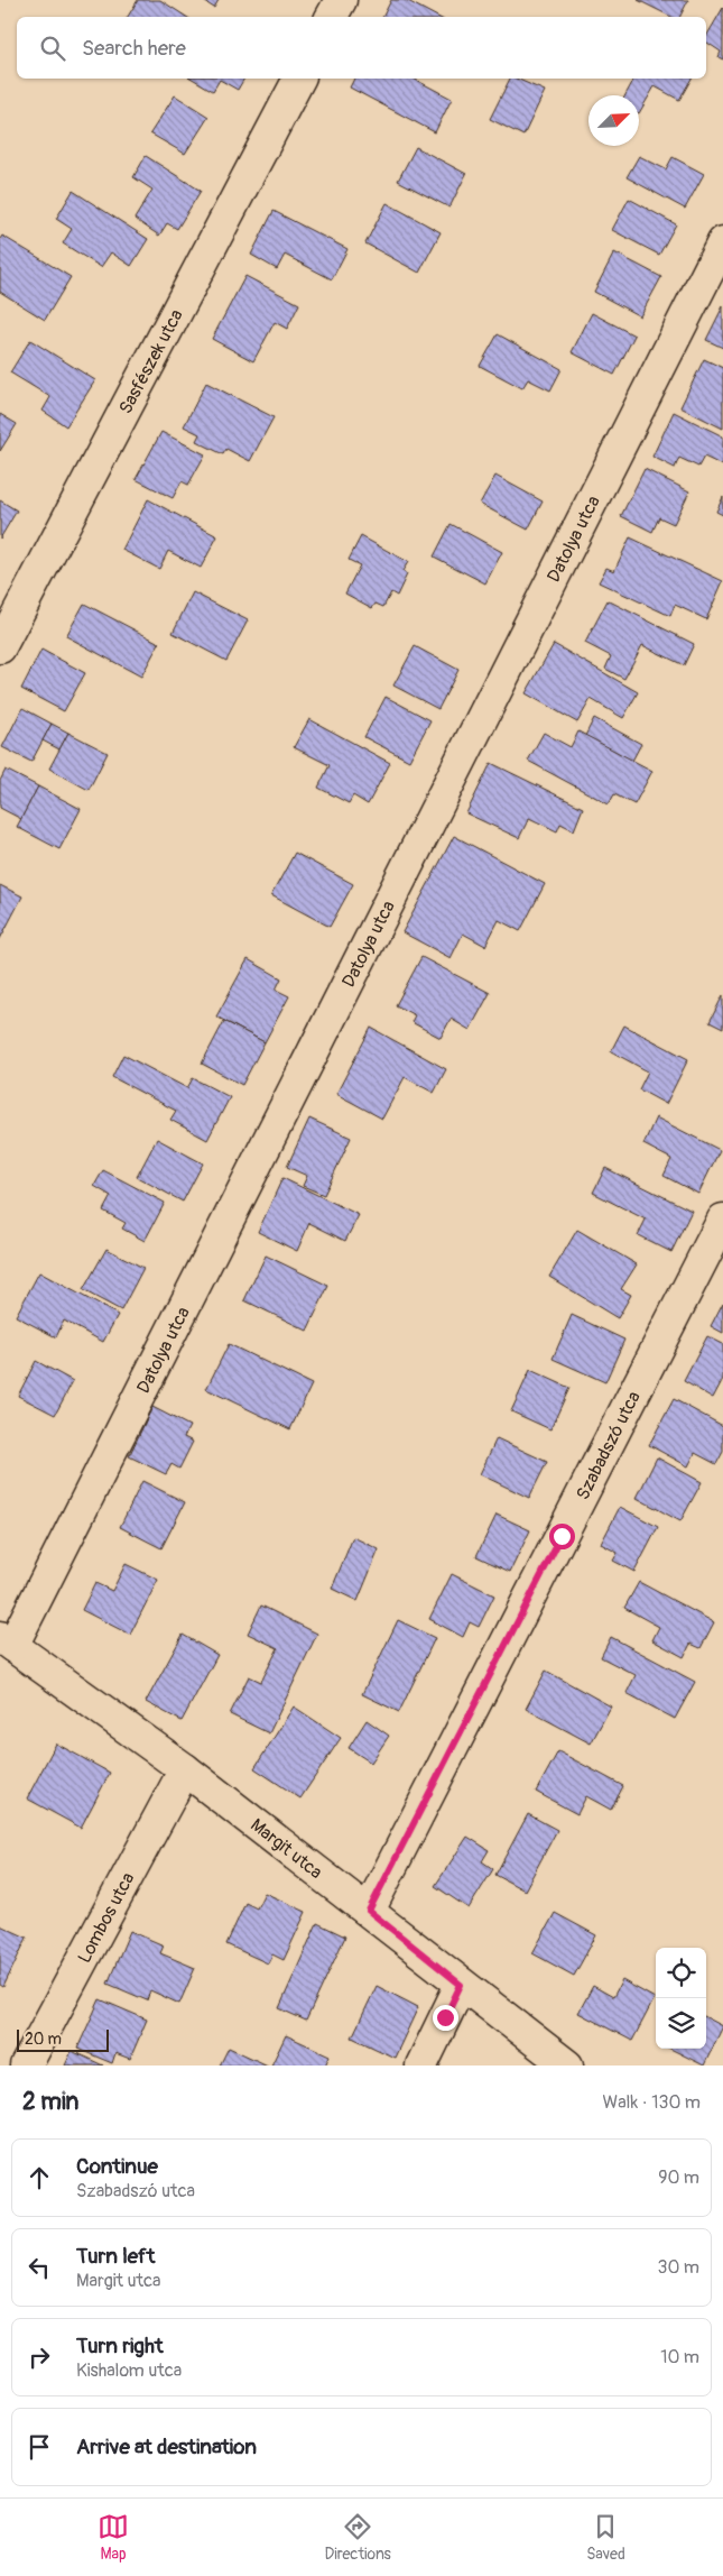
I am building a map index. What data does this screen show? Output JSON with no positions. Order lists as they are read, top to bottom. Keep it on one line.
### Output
{"streets":{"street":["Sasfészek utca","Datolya utca","Szabadszó utca","Margit utca","Lombos utca"]},"crossings":[["Datolya utca","Margit utca"],["Szabadszó utca","Margit utca"],["Margit utca","Lombos utca"]],"scale_bar":"20 m","north":"top right","page":{"search":"Search here","scale":"20 m","heading":["2 min","Walk · 130 m"],"list":[["Continue","Szabadszó utca","90 m"],["Turn left","Margit utca","30 m"],["Turn right","Kishalom utca","10 m"],"Arrive at destination"],"nav":["Map","Directions","Saved"]}}
